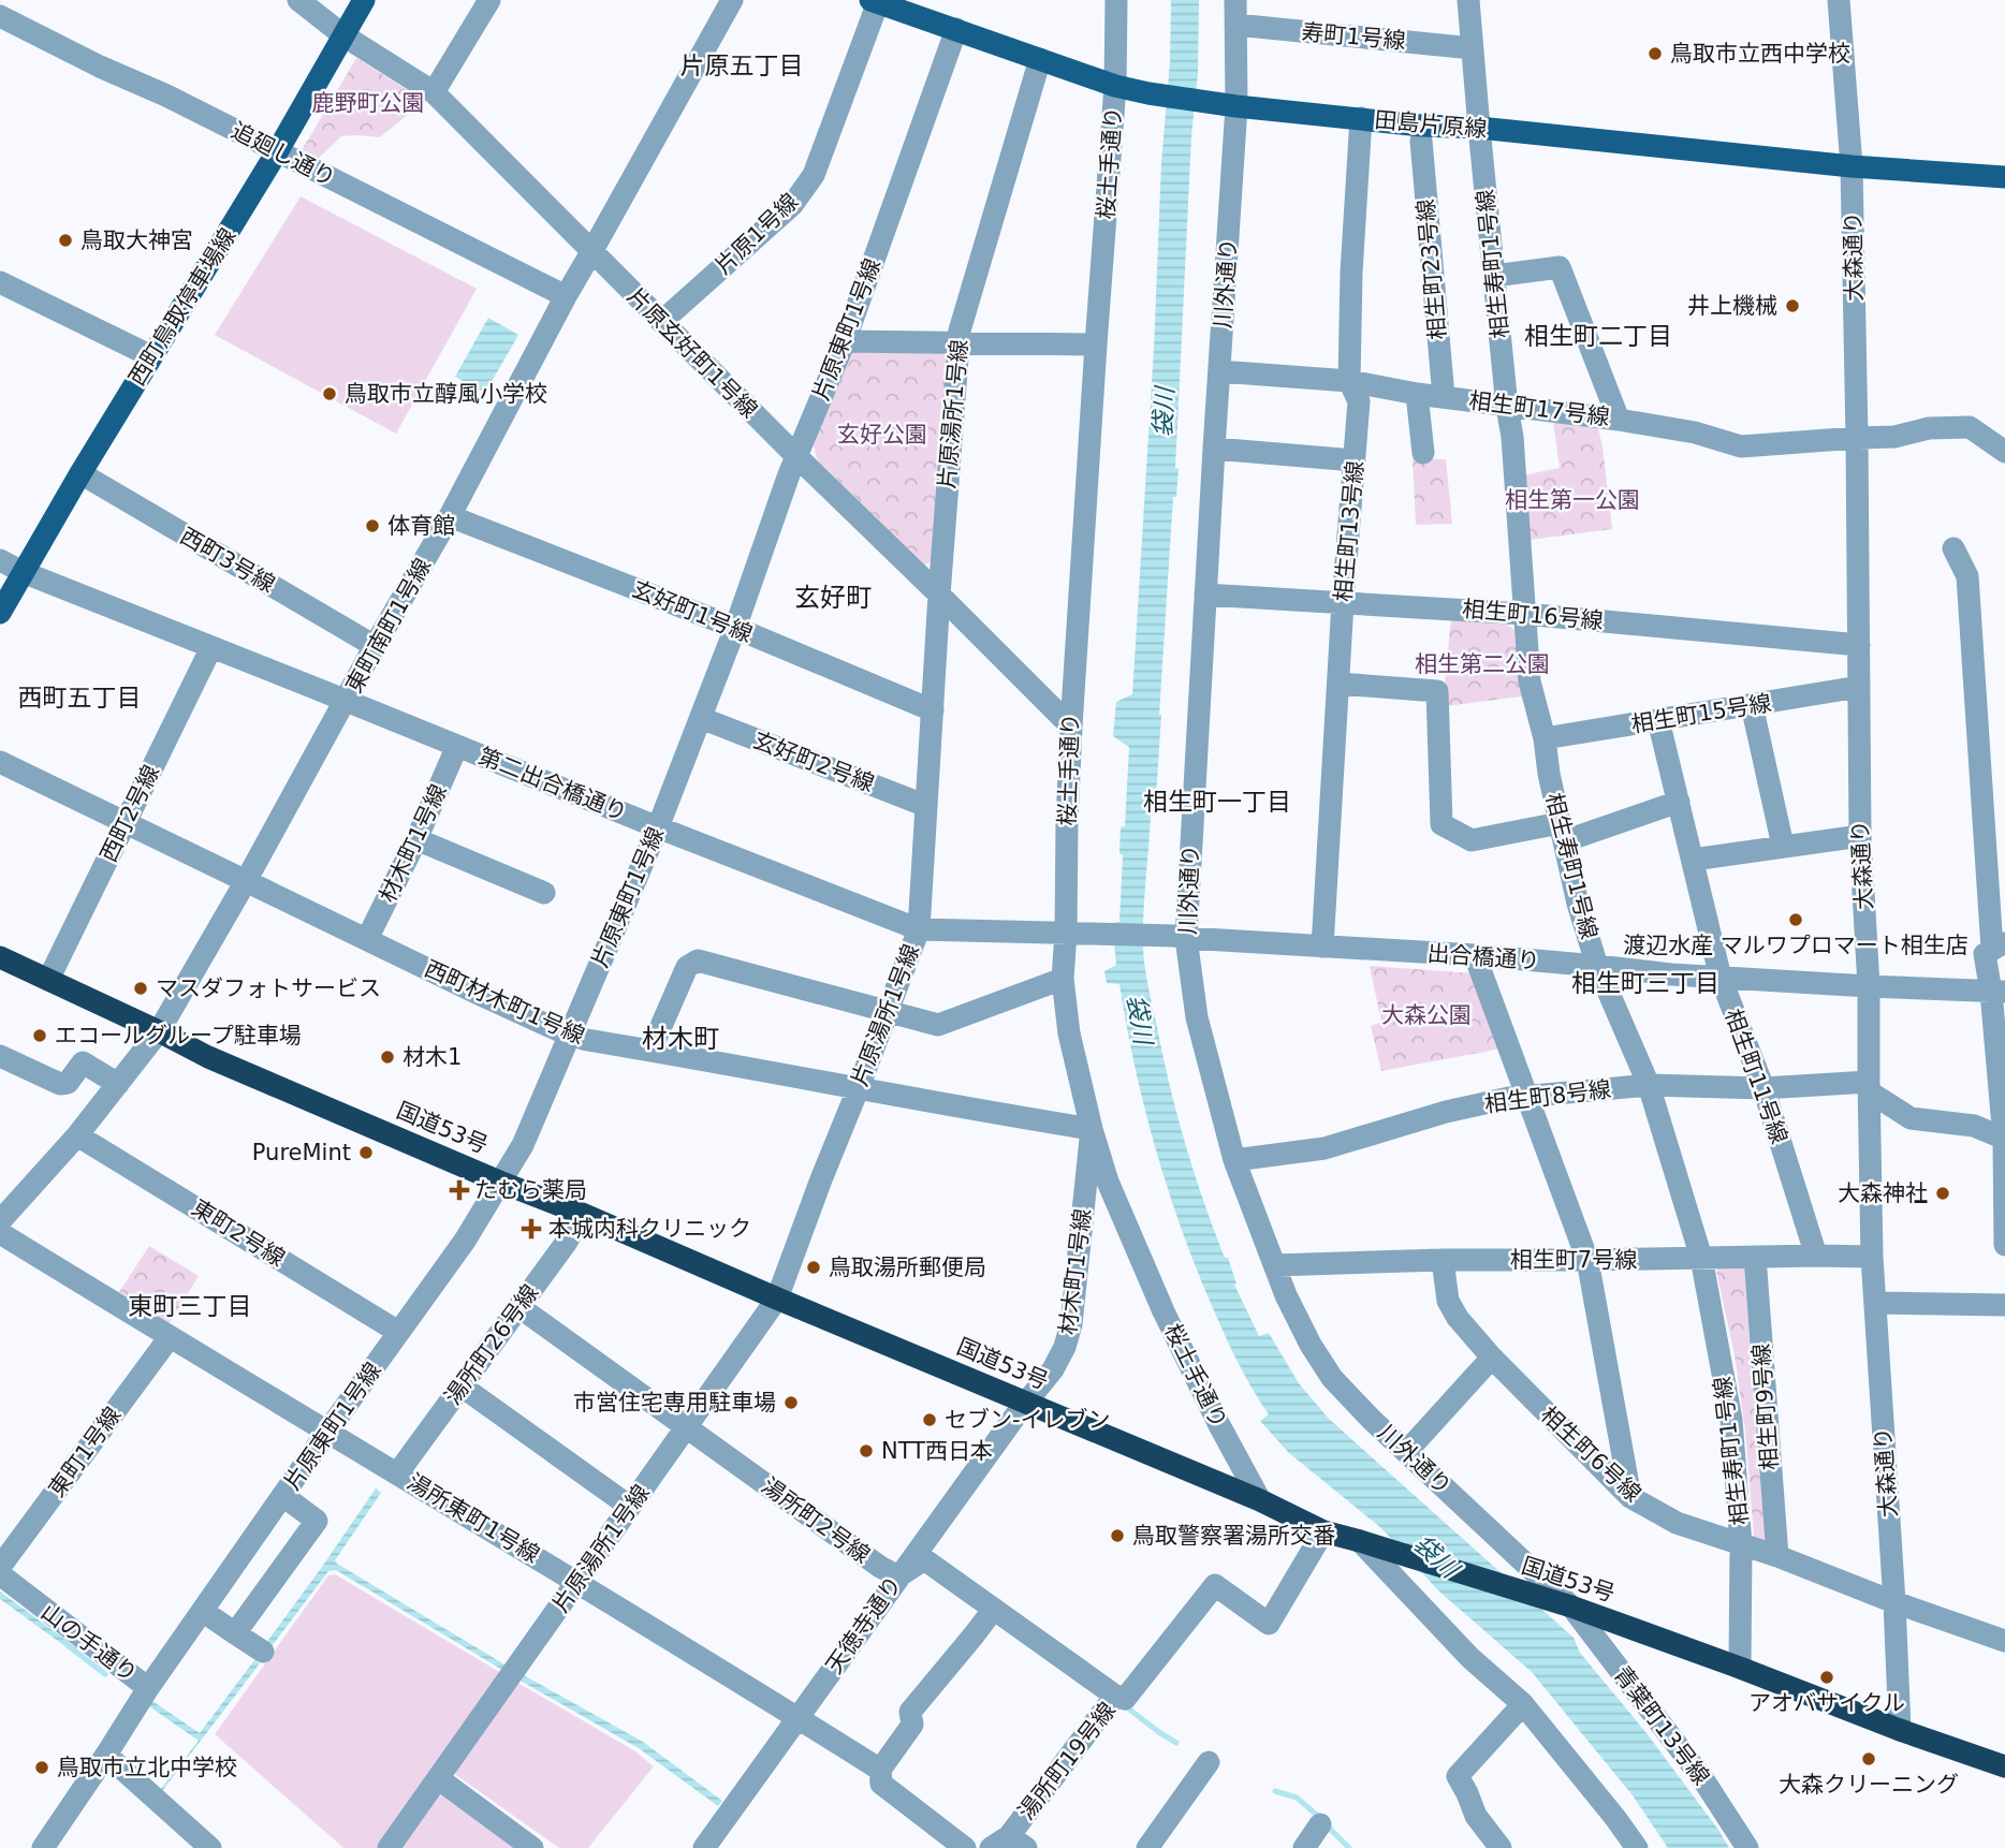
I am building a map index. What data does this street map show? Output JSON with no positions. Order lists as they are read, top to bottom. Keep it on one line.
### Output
{"streets":{"highway":["国道53号"],"main road":["田島片原線","西町鳥取停車場線"],"street":["寿町1号線","追廻し通り","桜土手通り","片原1号線","大森通り","相生寿町1号線","相生町23号線","川外通り","片原東町1号線","片原玄好町1号線","相生町17号線","片原湯所1号線","相生町13号線","西町3号線","玄好町1号線","相生町16号線","東町南町1号線","相生町15号線","玄好町2号線","第二出合橋通り","西町2号線","材木町1号線","出合橋通り","西町材木町1号線","相生町11号線","相生町8号線","東町2号線","相生町7号線","湯所町26号線","相生町9号線","東町1号線","相生町6号線","湯所東町1号線","湯所町2号線","天徳寺通り","山の手通り","青葉町13号線","湯所町19号線"]},"crossings":[["寿町1号線","相生寿町1号線"],["寿町1号線","川外通り"],["田島片原線","桜土手通り"],["田島片原線","片原1号線"],["田島片原線","大森通り"],["田島片原線","相生寿町1号線"],["田島片原線","川外通り"],["田島片原線","片原東町1号線"],["田島片原線","片原湯所1号線"],["田島片原線","相生町13号線"],["追廻し通り","西町鳥取停車場線"],["追廻し通り","東町南町1号線"],["桜土手通り","片原玄好町1号線"],["桜土手通り","第二出合橋通り"],["桜土手通り","材木町1号線"],["桜土手通り","西町材木町1号線"],["桜土手通り","国道53号"],["片原1号線","片原玄好町1号線"],["大森通り","相生町17号線"],["大森通り","相生町16号線"],["大森通り","相生町15号線"],["大森通り","出合橋通り"],["大森通り","相生町8号線"],["大森通り","国道53号"],["大森通り","相生町7号線"],["大森通り","相生町6号線"],["相生寿町1号線","相生町17号線"],["相生寿町1号線","相生町16号線"],["相生寿町1号線","相生町15号線"],["相生寿町1号線","出合橋通り"],["相生寿町1号線","相生町8号線"],["相生寿町1号線","国道53号"],["相生寿町1号線","相生町7号線"],["相生寿町1号線","相生町6号線"],["相生町23号線","相生町17号線"],["川外通り","相生町17号線"],["川外通り","相生町16号線"],["川外通り","第二出合橋通り"],["川外通り","出合橋通り"],["川外通り","相生町8号線"],["川外通り","国道53号"],["川外通り","相生町7号線"],["川外通り","青葉町13号線"],["西町鳥取停車場線","片原玄好町1号線"],["西町鳥取停車場線","西町3号線"],["西町鳥取停車場線","第二出合橋通り"],["片原東町1号線","片原玄好町1号線"],["片原東町1号線","玄好町1号線"],["片原東町1号線","玄好町2号線"],["片原東町1号線","第二出合橋通り"],["片原東町1号線","西町材木町1号線"],["片原東町1号線","国道53号"],["片原東町1号線","東町2号線"],["片原東町1号線","湯所東町1号線"],["片原東町1号線","山の手通り"],["片原玄好町1号線","片原湯所1号線"],["片原玄好町1号線","東町南町1号線"],["相生町17号線","相生町13号線"],["片原湯所1号線","玄好町1号線"],["片原湯所1号線","玄好町2号線"],["片原湯所1号線","第二出合橋通り"],["片原湯所1号線","西町材木町1号線"],["片原湯所1号線","国道53号"],["片原湯所1号線","湯所東町1号線"],["片原湯所1号線","湯所町2号線"],["相生町13号線","相生町16号線"],["相生町13号線","出合橋通り"],["西町3号線","東町南町1号線"],["玄好町1号線","東町南町1号線"],["東町南町1号線","第二出合橋通り"],["東町南町1号線","西町材木町1号線"],["東町南町1号線","国道53号"],["東町南町1号線","東町2号線"],["相生町15号線","相生町11号線"],["第二出合橋通り","西町2号線"],["第二出合橋通り","材木町1号線"],["第二出合橋通り","出合橋通り"],["西町2号線","西町材木町1号線"],["西町2号線","国道53号"],["材木町1号線","西町材木町1号線"],["材木町1号線","国道53号"],["材木町1号線","天徳寺通り"],["出合橋通り","相生町11号線"],["相生町11号線","相生町8号線"],["相生町11号線","相生町7号線"],["国道53号","湯所町26号線"],["国道53号","天徳寺通り"],["国道53号","青葉町13号線"],["国道53号","湯所町19号線"],["相生町7号線","相生町9号線"],["相生町7号線","相生町6号線"],["湯所町26号線","湯所東町1号線"],["湯所町26号線","湯所町2号線"],["相生町9号線","相生町6号線"],["東町1号線","湯所東町1号線"],["湯所東町1号線","天徳寺通り"],["湯所町2号線","天徳寺通り"]],"districts":["片原五丁目","相生町二丁目","玄好町","西町五丁目","相生町一丁目","相生町三丁目","材木町","東町三丁目"],"water":["袋川"],"parks":["鹿野町公園","玄好公園","相生第一公園","相生第二公園","大森公園"],"places":{"other":["鳥取市立西中学校","鳥取大神宮","井上機械","鳥取市立醇風小学校","体育館","渡辺水産 マルワプロマート相生店","マスダフォトサービス","エコールグループ駐車場","材木1","PureMint","大森神社","鳥取湯所郵便局","市営住宅専用駐車場","セブン-イレブン","NTT西日本","鳥取警察署湯所交番","アオバサイクル","大森クリーニング","鳥取市立北中学校"],"health":["たむら薬局","本城内科クリニック"]}}
